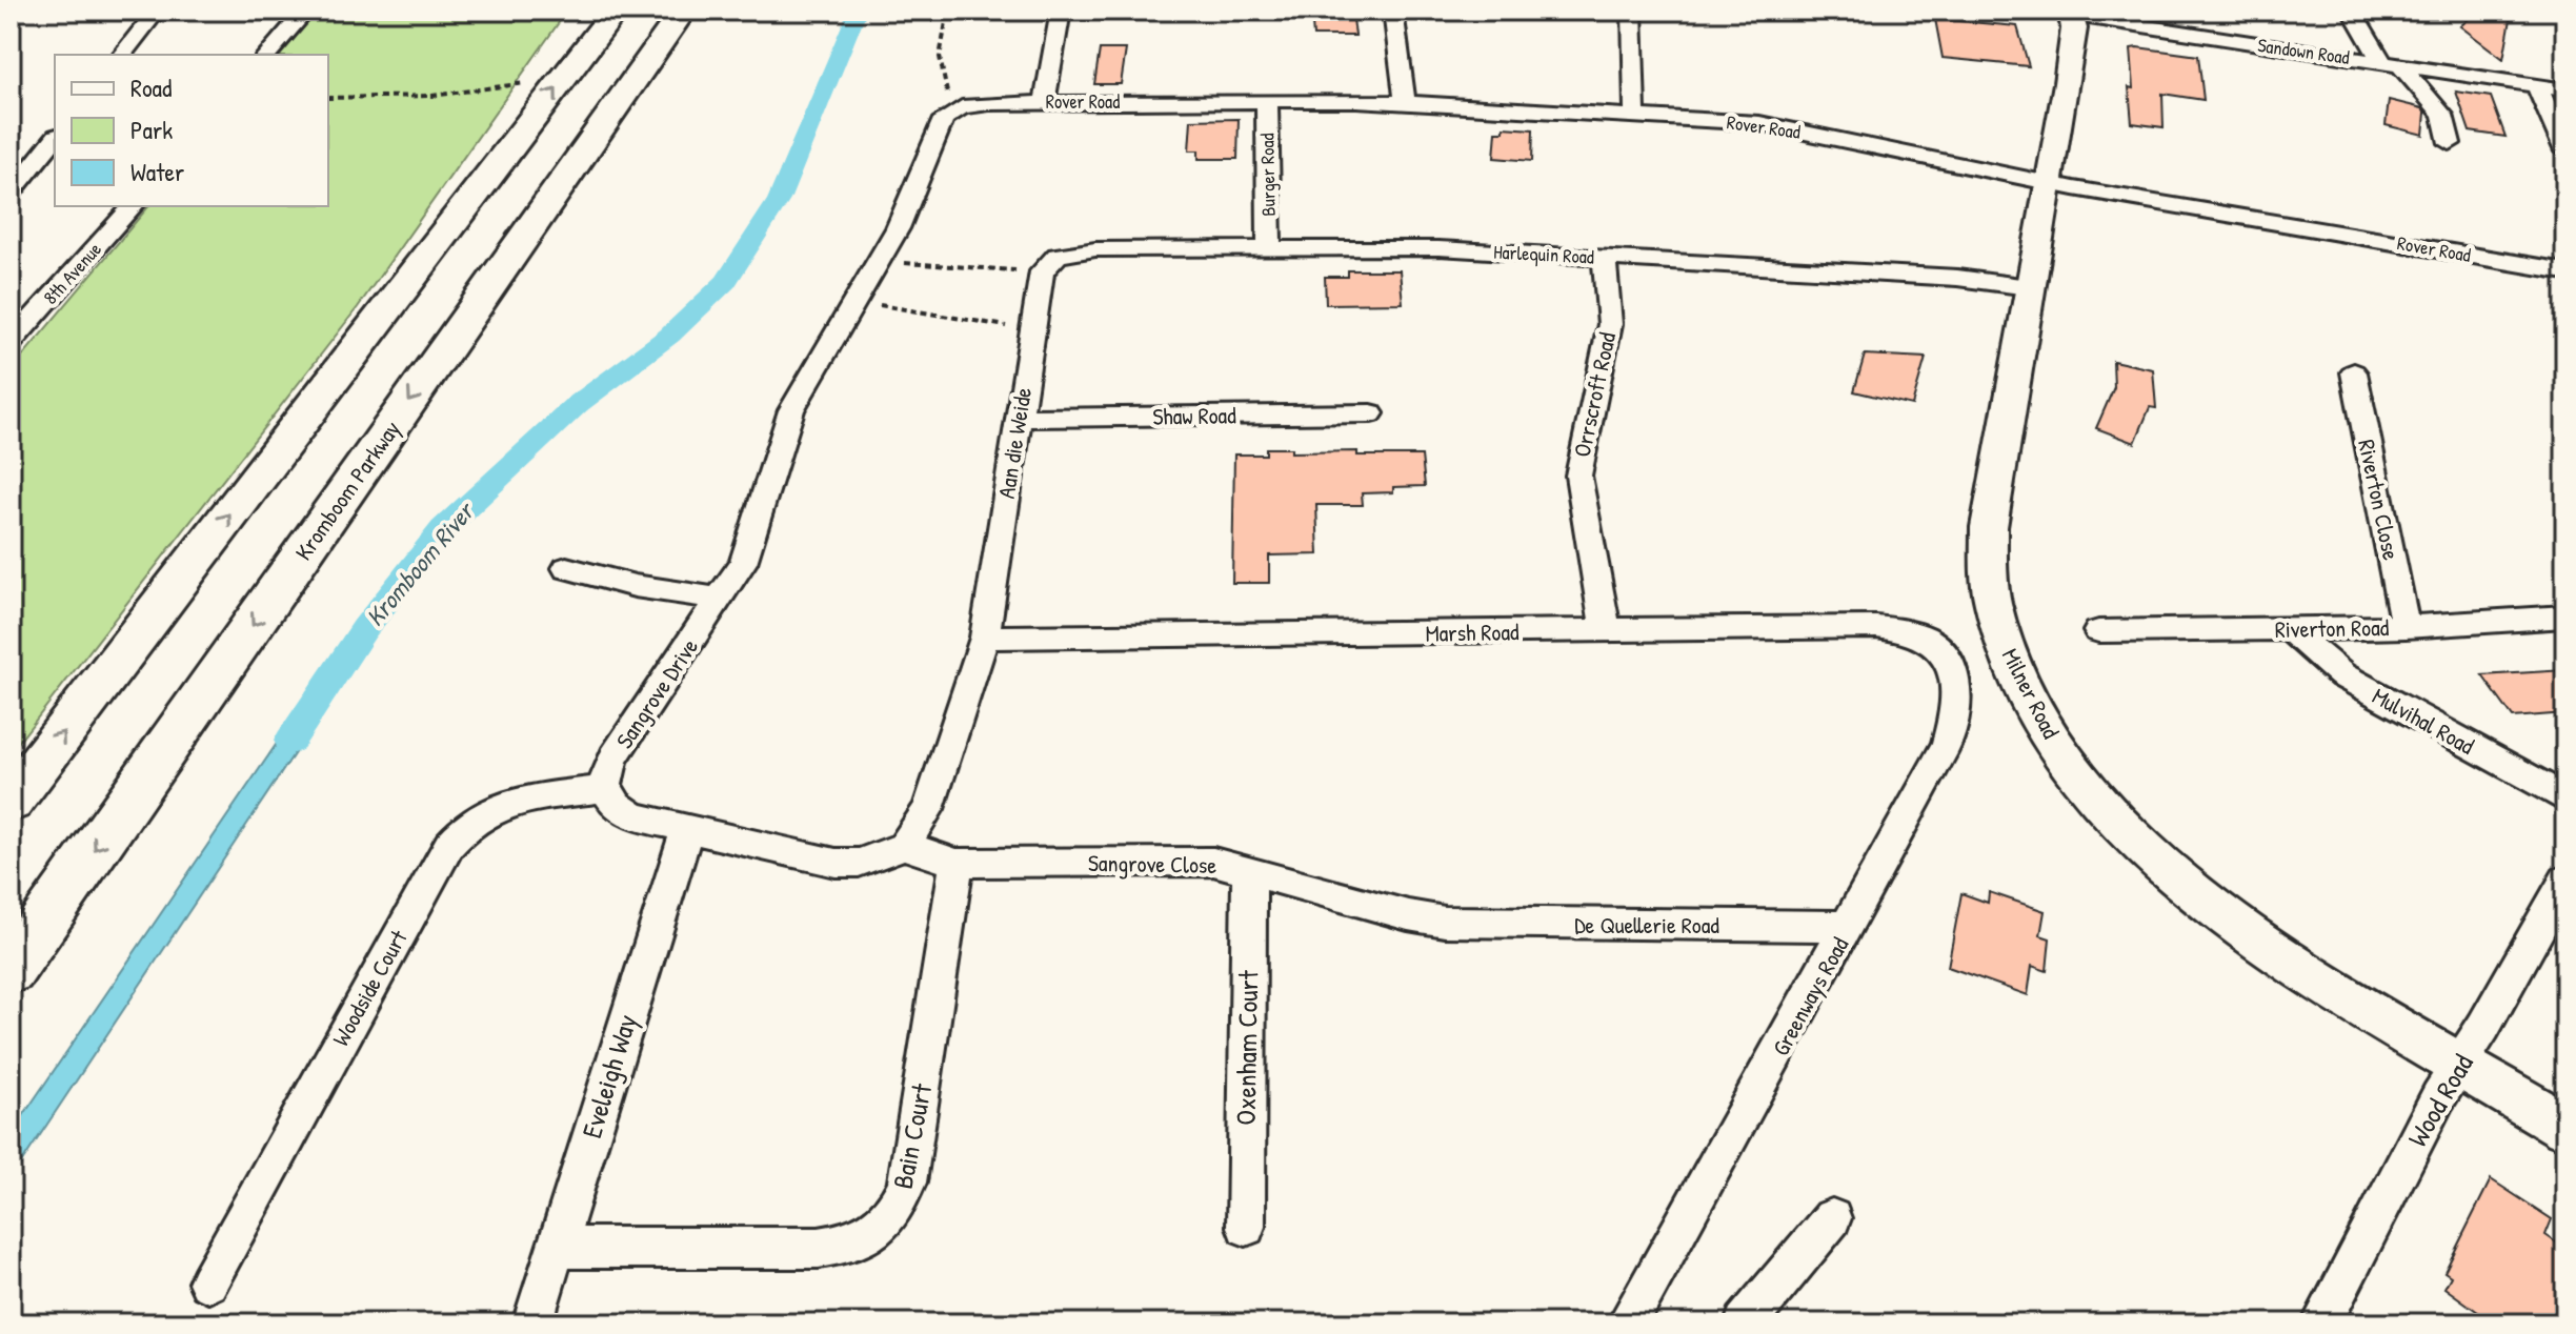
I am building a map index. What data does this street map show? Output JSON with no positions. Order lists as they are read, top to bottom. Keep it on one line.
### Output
{"streets":{"highway":["Kromboom Parkway"],"main road":["Milner Road"],"street":["Sandown Road","Rover Road","Burger Road","Harlequin Road","8th Avenue","Orrscroft Road","Shaw Road","Aan die Weide","Riverton Close","Riverton Road","Marsh Road","Sangrove Drive","Mulvihal Road","Sangrove Close","De Quellerie Road","Woodside Court","Greenways Road","Oxenham Court","Eveleigh Way","Wood Road","Bain Court"]},"crossings":[["Sandown Road","Milner Road"],["Rover Road","Burger Road"],["Rover Road","Sangrove Drive"],["Rover Road","Milner Road"],["Burger Road","Harlequin Road"],["Harlequin Road","Orrscroft Road"],["Harlequin Road","Aan die Weide"],["Harlequin Road","Milner Road"],["Orrscroft Road","Marsh Road"],["Shaw Road","Aan die Weide"],["Aan die Weide","Marsh Road"],["Riverton Close","Riverton Road"],["Riverton Road","Mulvihal Road"],["Marsh Road","Greenways Road"],["Sangrove Drive","Woodside Court"],["Milner Road","Wood Road"],["Sangrove Close","De Quellerie Road"],["Sangrove Close","Oxenham Court"],["Sangrove Close","Bain Court"],["De Quellerie Road","Greenways Road"],["Eveleigh Way","Bain Court"]],"water":["Kromboom River"],"legend":["Road","Park","Water"]}
